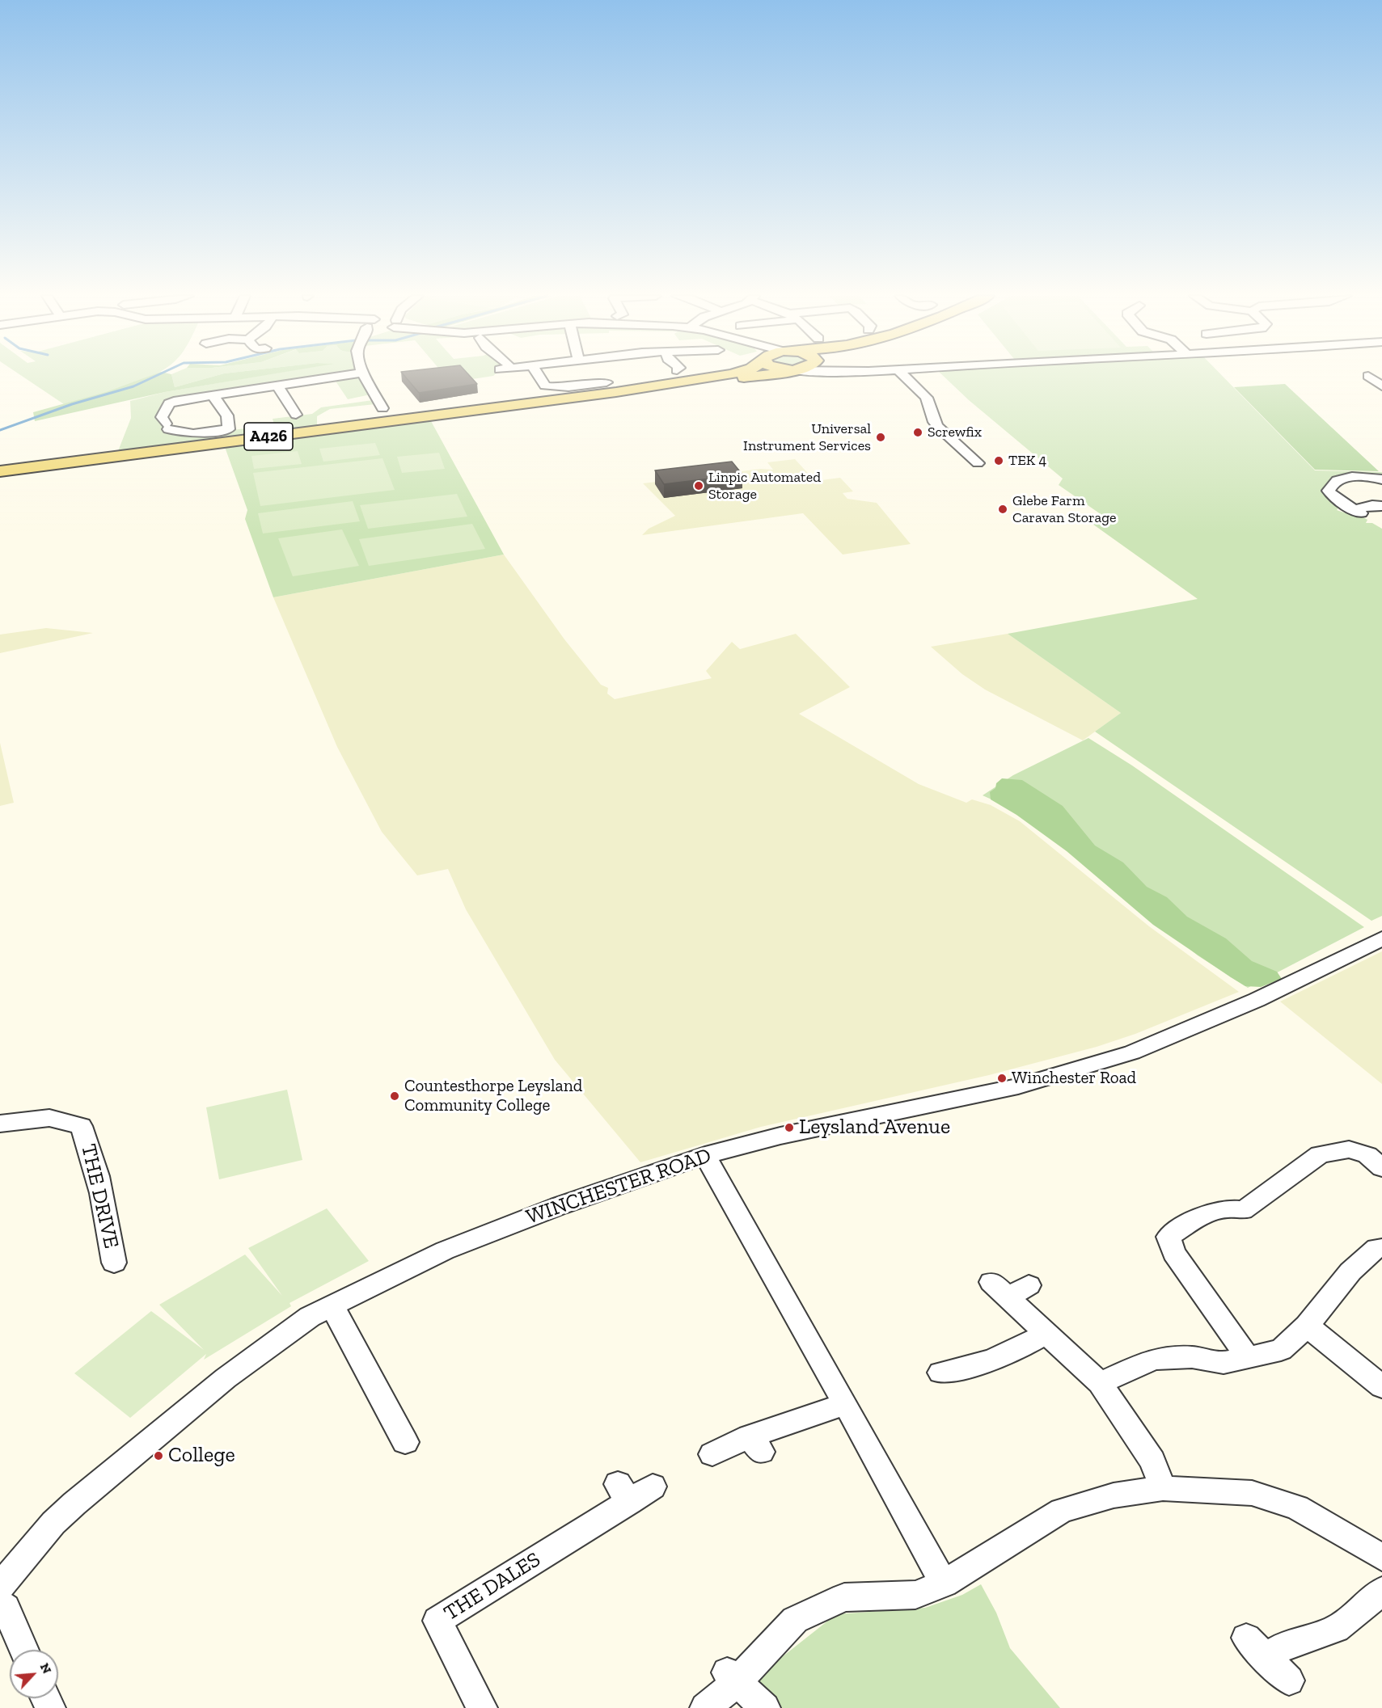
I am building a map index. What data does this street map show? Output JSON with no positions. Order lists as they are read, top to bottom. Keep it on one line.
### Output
{"streets":{"main road":["A426"],"street":["WINCHESTER ROAD","THE DRIVE","THE DALES"]},"places":["Screwfix","Universal Instrument Services","TEK 4","Linpic Automated Storage","Glebe Farm Caravan Storage","Winchester Road","Countesthorpe Leysland Community College","Leysland Avenue","College"],"north":"top right"}
